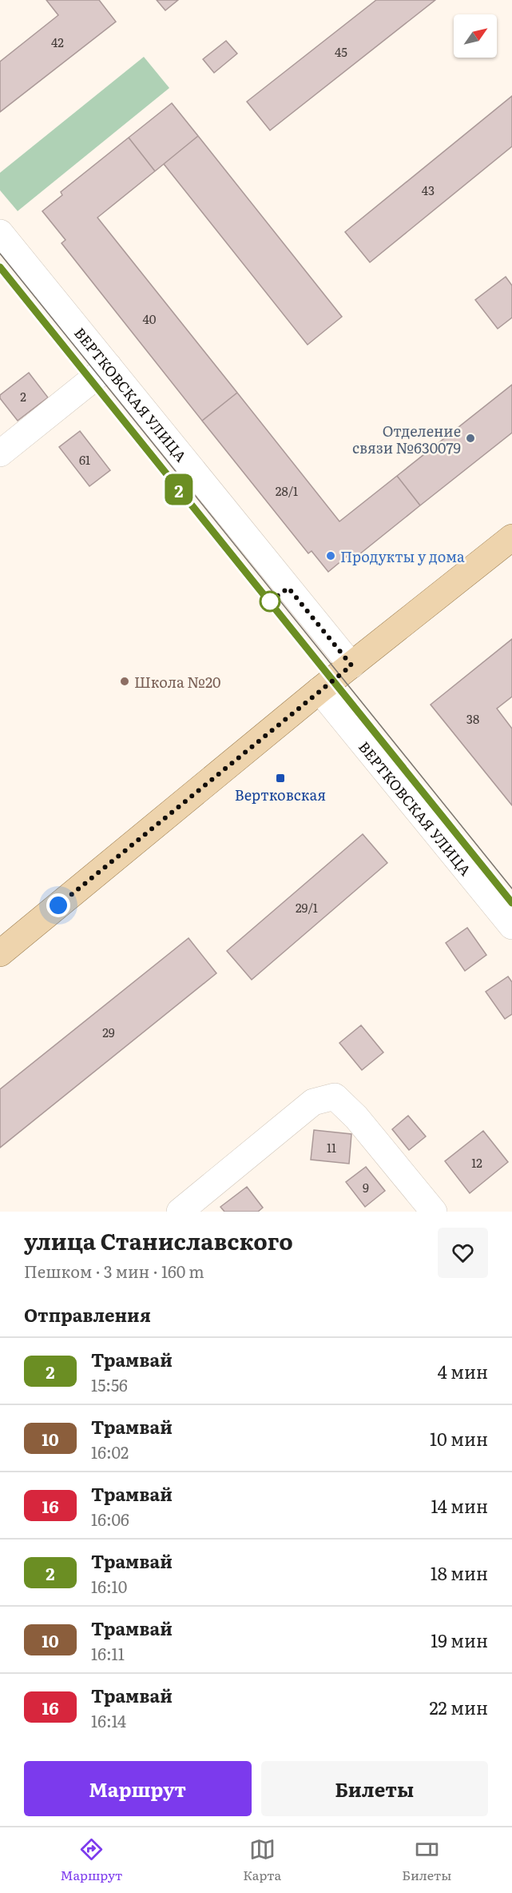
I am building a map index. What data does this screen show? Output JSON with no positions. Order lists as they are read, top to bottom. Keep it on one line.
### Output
{"streets":{"street":["ВЕРТКОВСКАЯ УЛИЦА"]},"places":{"other":["Отделение связи №630079","Продукты у дома","Школа №20"],"transit":["Вертковская"]},"lines":["tram line 2"],"house_numbers":["42","45","43","40","2","61","28/1","38","29/1","29","11","12","9"],"north":"top right","page":{"on_map":"2","heading":[["улица Станиславского","Пешком · 3 мин · 160 m"],"Отправления"],"list":[{"mark":"2","name":"Трамвай","note":"15:56","value":"4 мин"},{"mark":"10","name":"Трамвай","note":"16:02","value":"10 мин"},{"mark":"16","name":"Трамвай","note":"16:06","value":"14 мин"},{"mark":"2","name":"Трамвай","note":"16:10","value":"18 мин"},{"mark":"10","name":"Трамвай","note":"16:11","value":"19 мин"},{"mark":"16","name":"Трамвай","note":"16:14","value":"22 мин"}],"buttons":["Маршрут","Билеты"],"tabs":["Маршрут","Карта","Билеты"]}}
